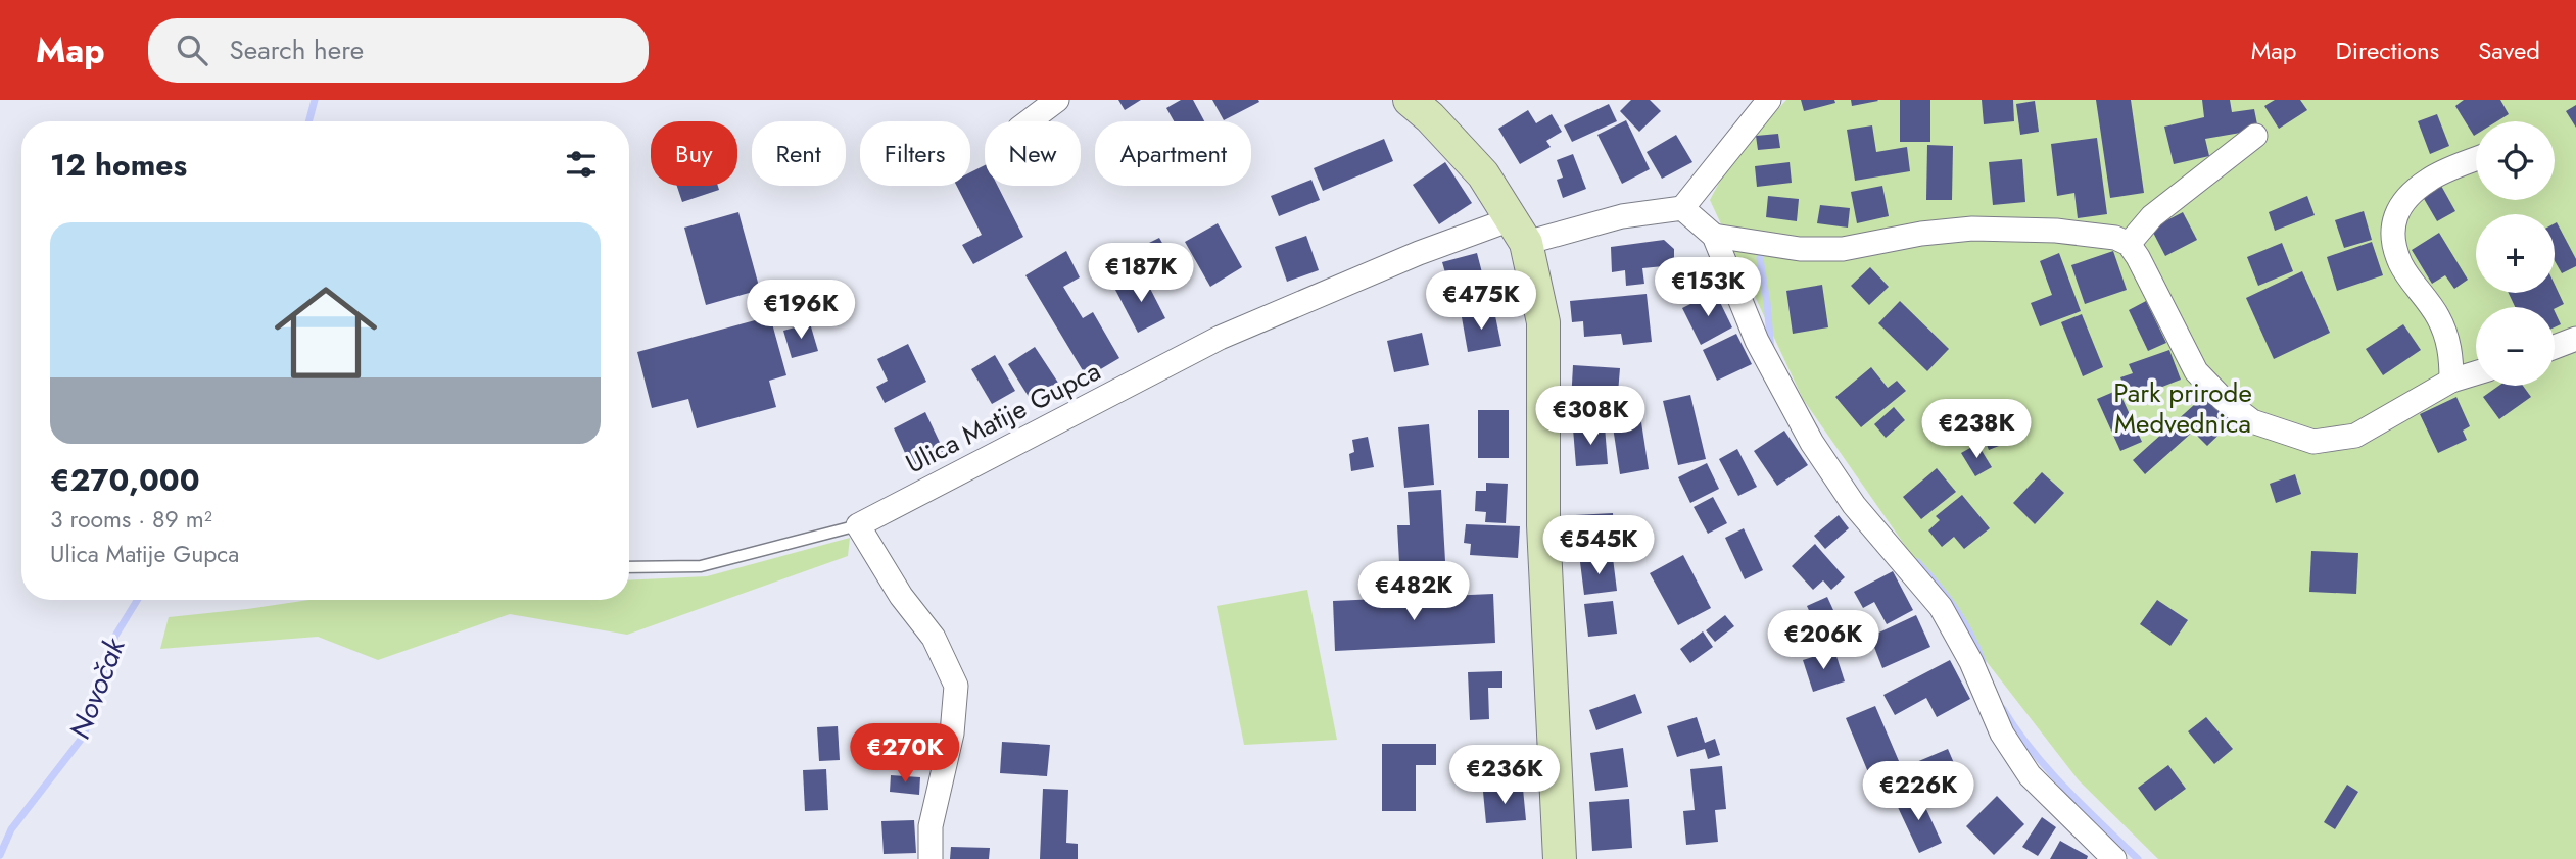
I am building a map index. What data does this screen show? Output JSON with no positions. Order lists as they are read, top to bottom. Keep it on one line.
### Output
{"streets":{"street":["Ulica Matije Gupca"]},"water":["Novočak"],"parks":["Park prirode Medvednica"],"page":{"header":"Map","search":"Search here","nav":["Map","Directions","Saved"],"map_buttons":["+","−"],"chip":["Buy","Rent","Filters","New","Apartment"],"heading":"12 homes","list":[{"name":"€270,000","note":"3 rooms · 89 m² · Ulica Matije Gupca"}],"price":["€187K","€153K","€475K","€196K","€308K","€238K","€545K","€482K","€206K","€270K","€236K","€226K"]}}
